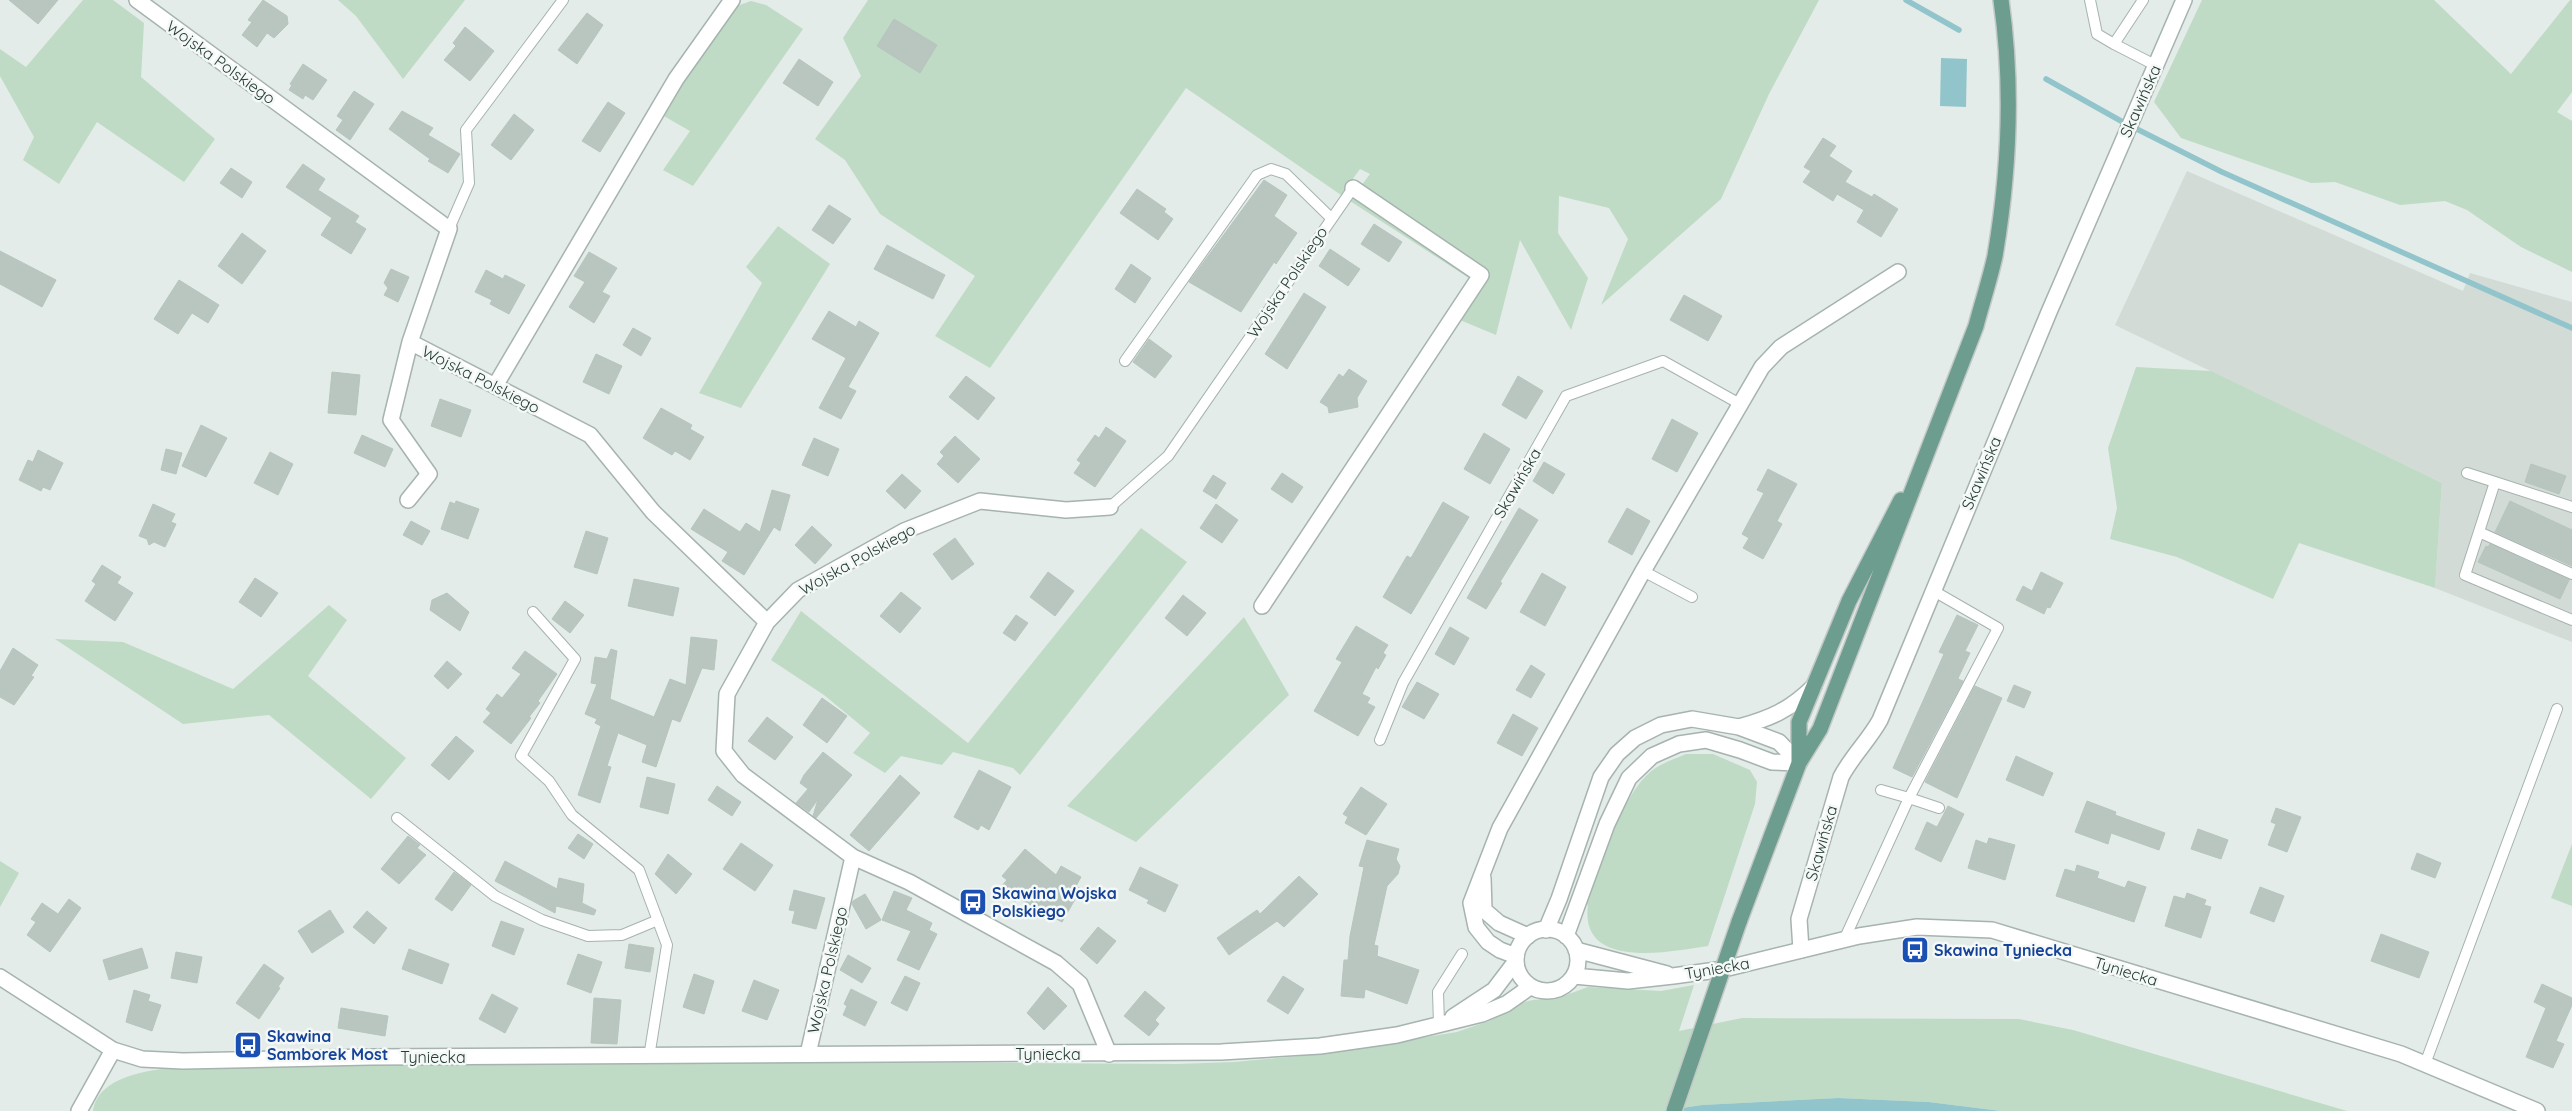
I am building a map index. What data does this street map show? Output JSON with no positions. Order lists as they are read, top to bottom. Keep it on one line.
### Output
{"streets":{"street":["Wojska Polskiego","Skawińska","Tyniecka"]},"crossings":[["Wojska Polskiego","Tyniecka"],["Skawińska","Tyniecka"]],"places":{"bus stop":["Skawina Wojska Polskiego","Skawina Tyniecka","Skawina Samborek Most"]}}
